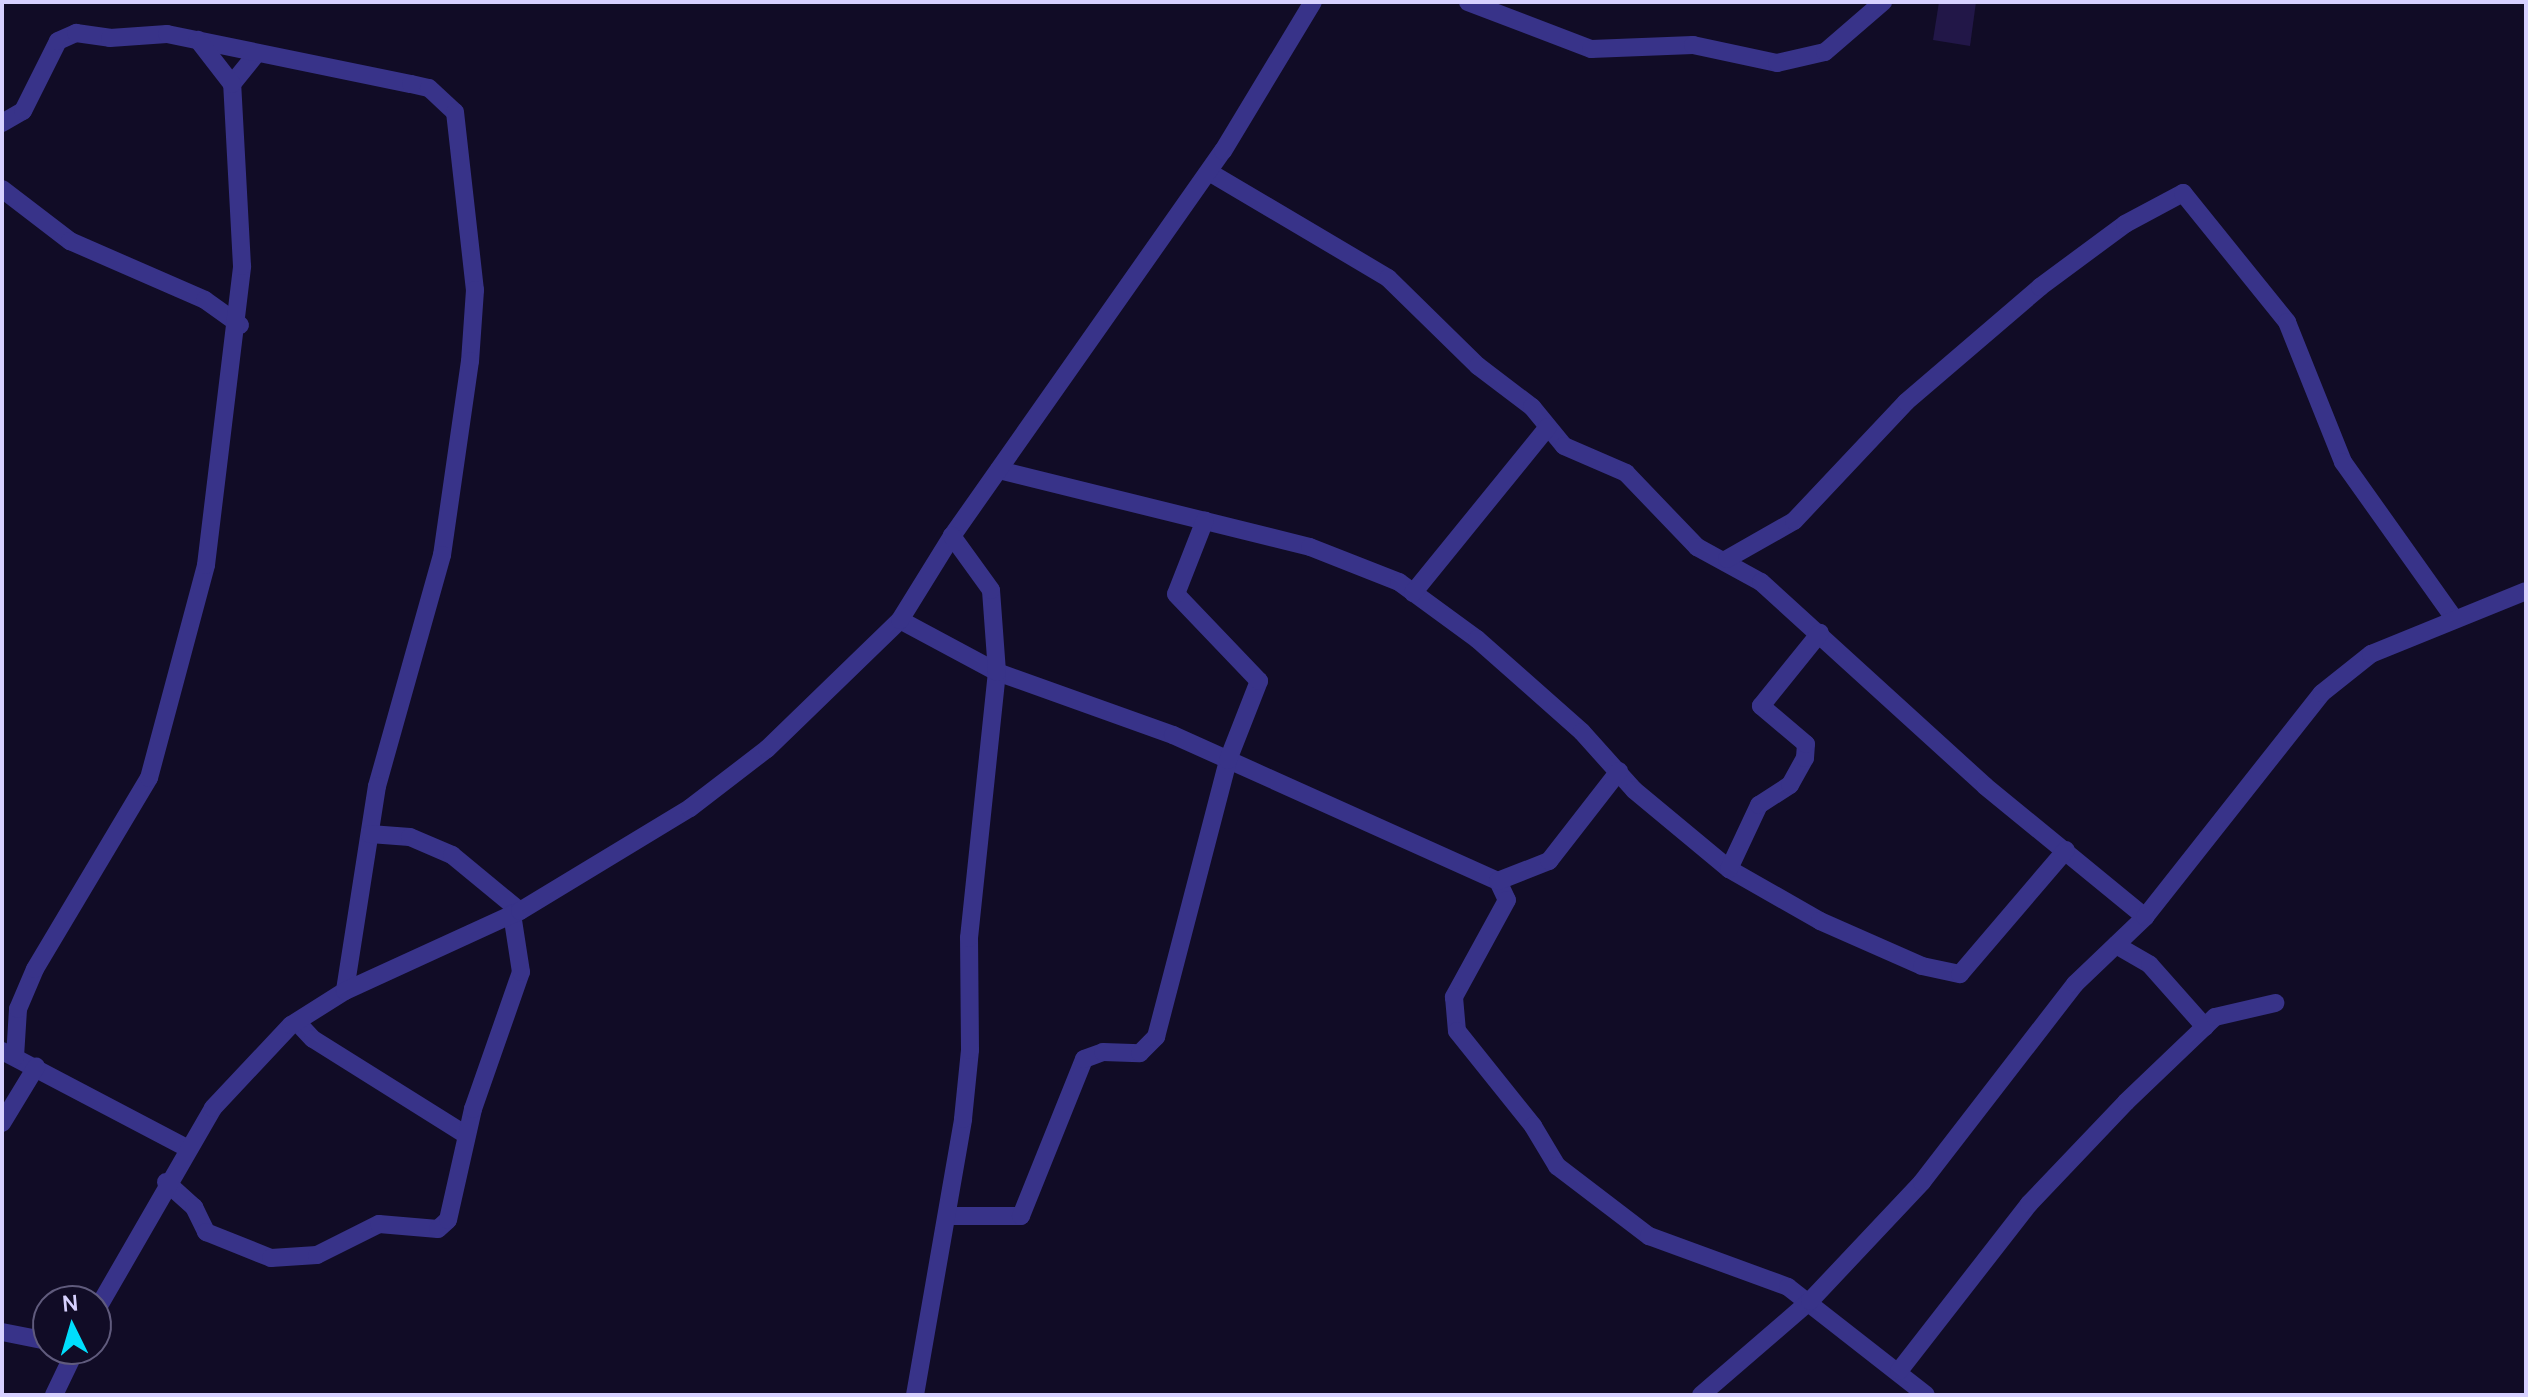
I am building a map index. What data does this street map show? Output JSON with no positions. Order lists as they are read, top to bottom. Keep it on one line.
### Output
{"north":"top"}
